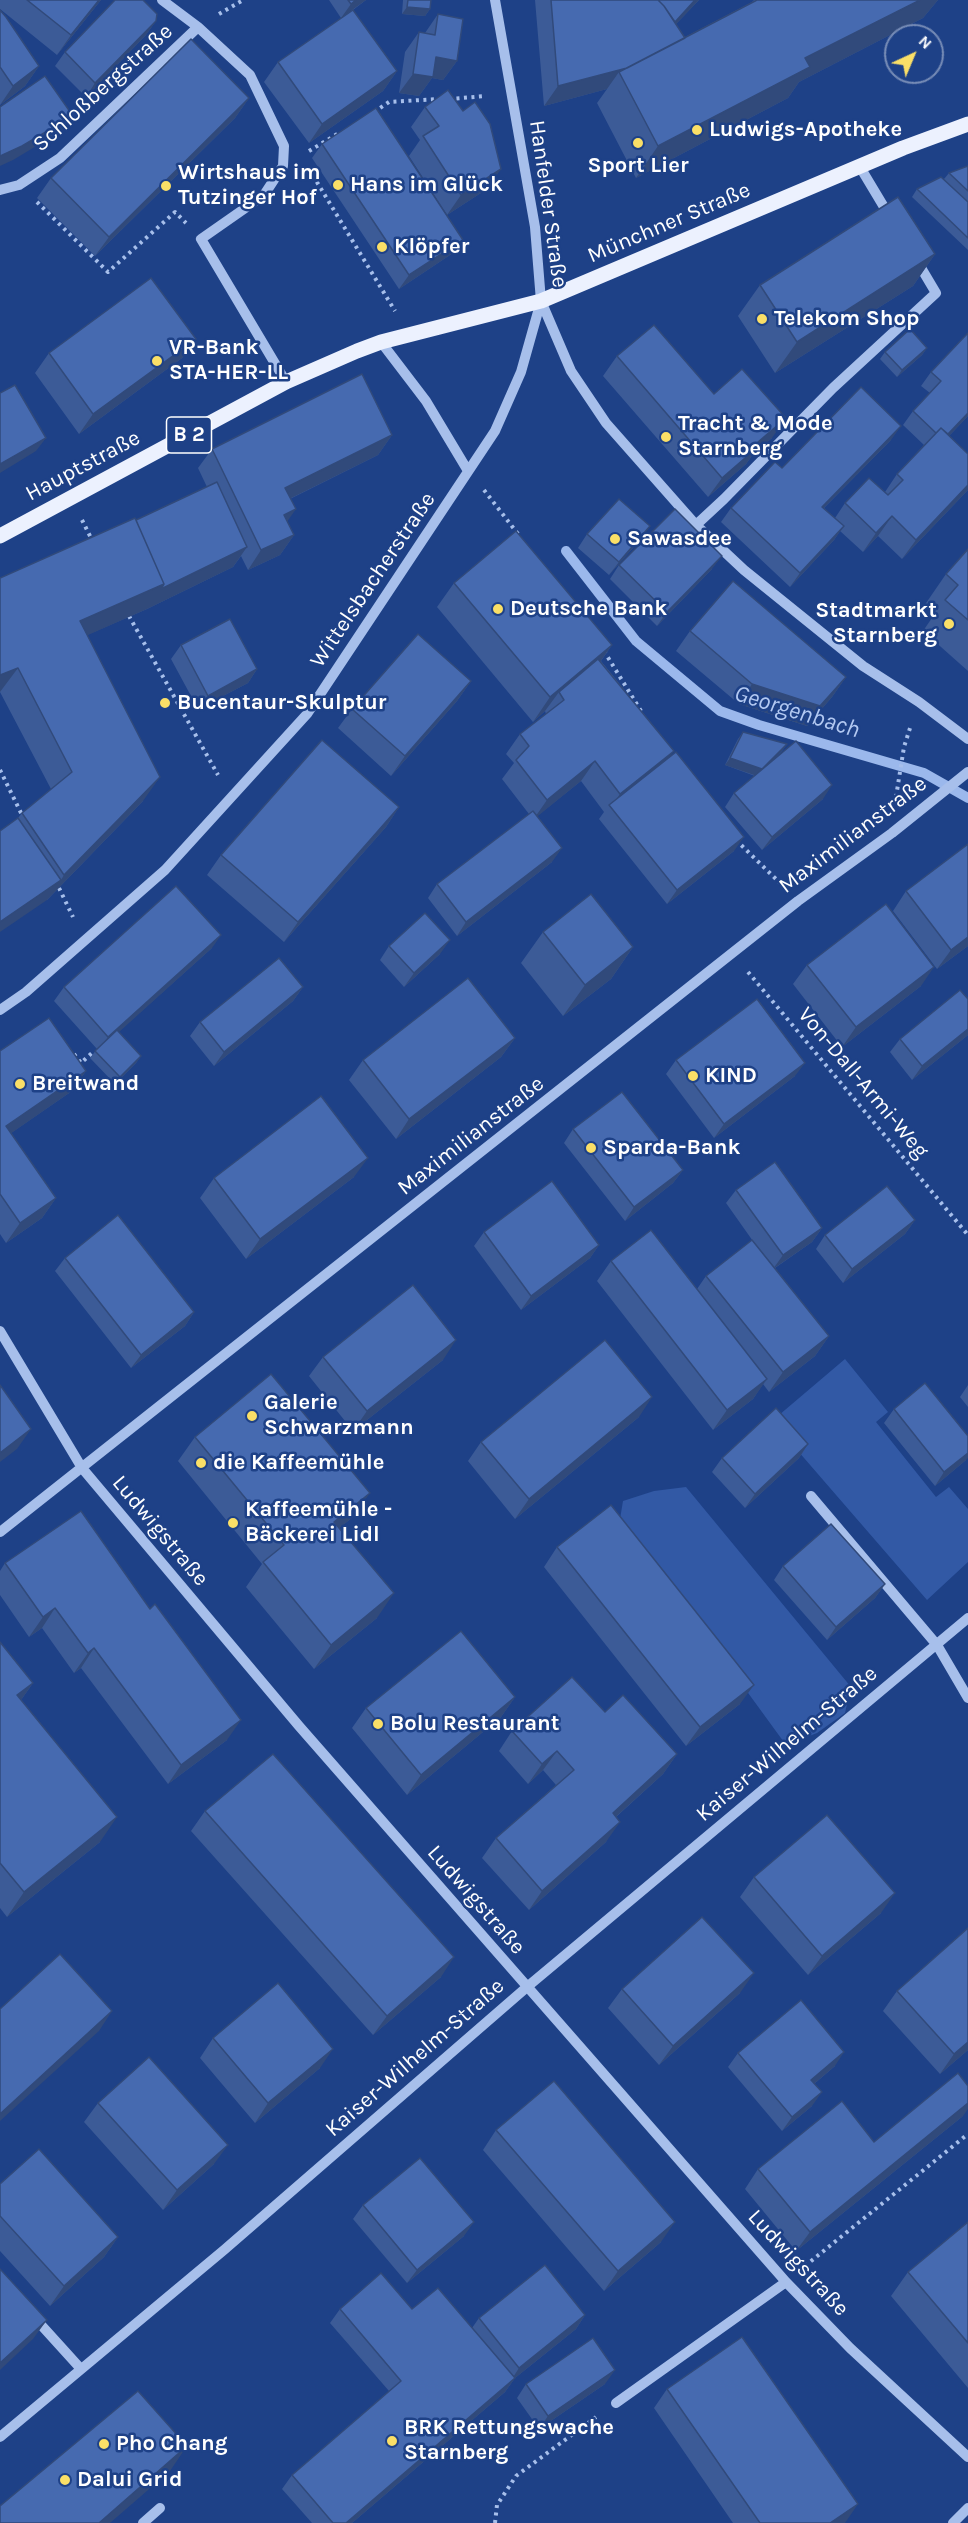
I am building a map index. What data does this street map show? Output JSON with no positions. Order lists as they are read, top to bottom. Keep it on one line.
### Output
{"streets":{"main road":["Münchner Straße","B 2","Hauptstraße"],"street":["Schloßbergstraße","Hanfelder Straße","Wittelsbacherstraße","Maximilianstraße","Ludwigstraße","Kaiser-Wilhelm-Straße"],"path":["Von-Dall-Armi-Weg"]},"crossings":[["Hanfelder Straße","Münchner Straße"],["Hanfelder Straße","Wittelsbacherstraße"],["Münchner Straße","Hauptstraße"],["Maximilianstraße","Von-Dall-Armi-Weg"],["Maximilianstraße","Ludwigstraße"],["Ludwigstraße","Kaiser-Wilhelm-Straße"]],"water":["Georgenbach"],"places":["Ludwigs-Apotheke","Sport Lier","Hans im Glück","Wirtshaus im Tutzinger Hof","Klöpfer","Telekom Shop","VR-Bank STA-HER-LL","Tracht & Mode Starnberg","Sawasdee","Deutsche Bank","Stadtmarkt Starnberg","Bucentaur-Skulptur","KIND","Breitwand","Sparda-Bank","Galerie Schwarzmann","die Kaffeemühle","Kaffeemühle - Bäckerei Lidl","Bolu Restaurant","BRK Rettungswache Starnberg","Pho Chang","Dalui Grid"],"north":"top right"}
